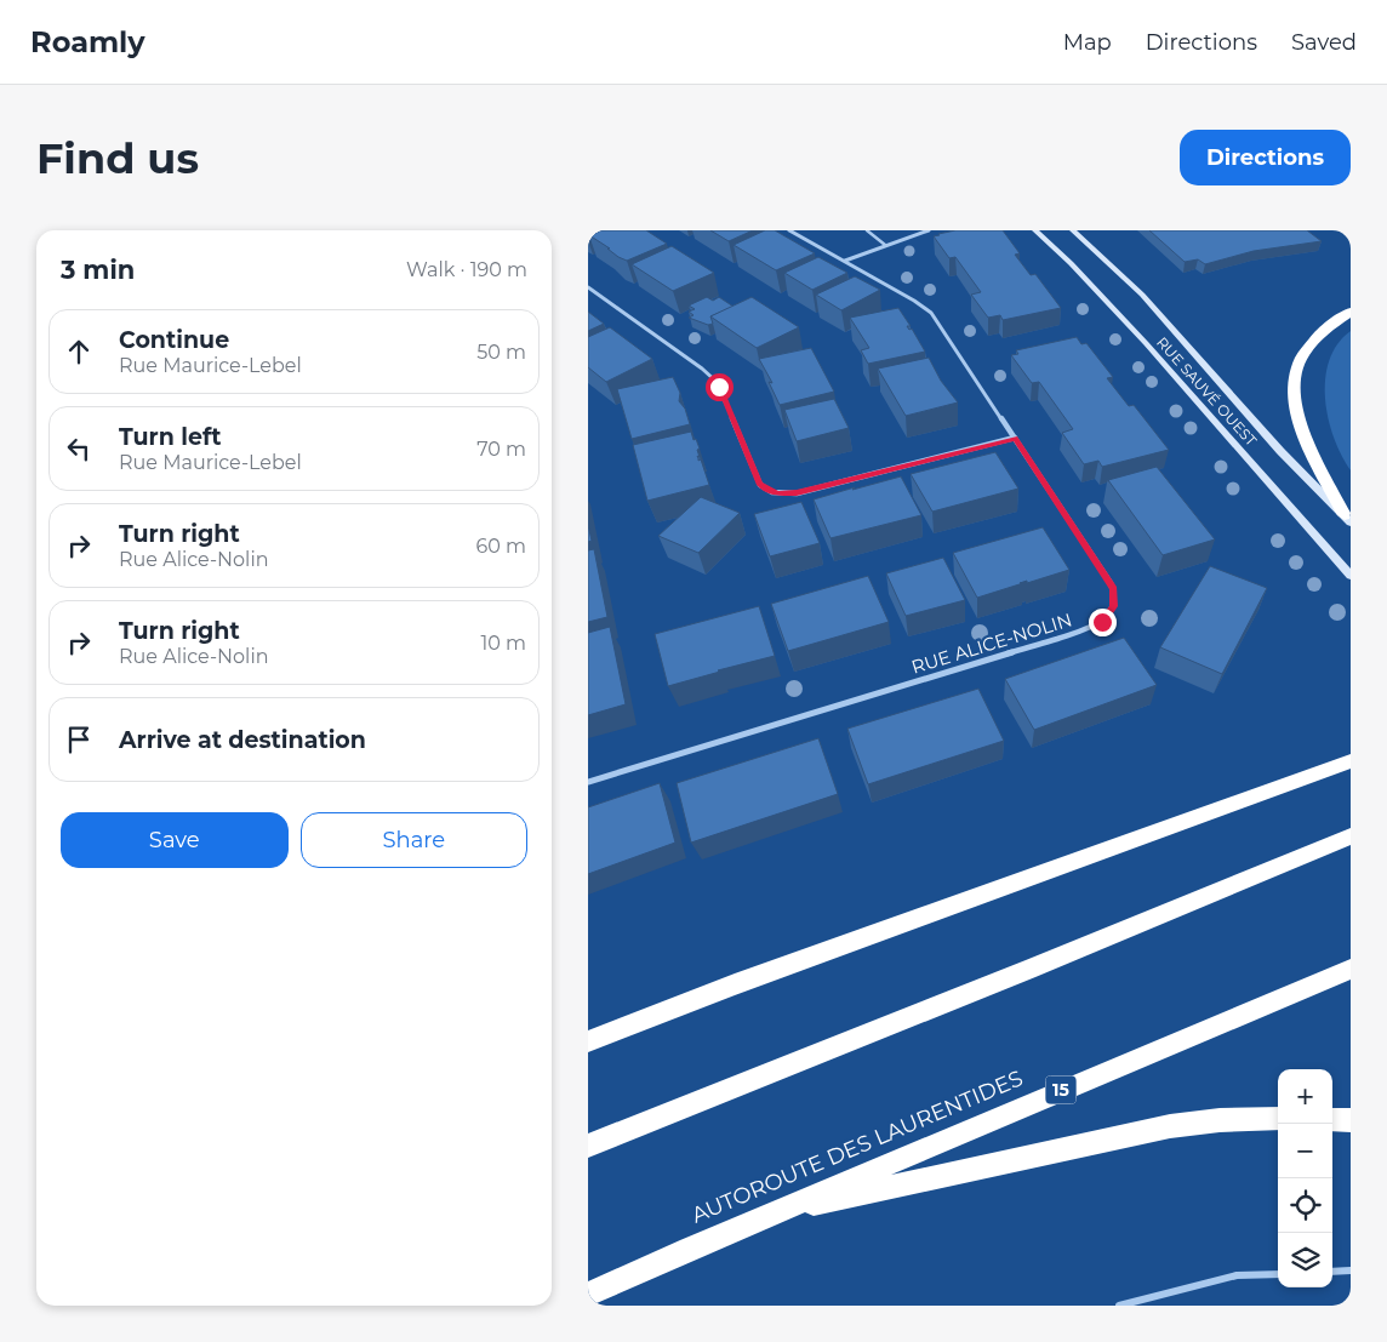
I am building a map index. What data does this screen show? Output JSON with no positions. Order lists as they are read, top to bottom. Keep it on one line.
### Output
{"streets":{"highway":["15","AUTOROUTE DES LAURENTIDES"],"main road":["RUE SAUVÉ OUEST"],"street":["RUE ALICE-NOLIN"]},"page":{"header":"Roamly","nav":["Map","Directions","Saved"],"buttons":["Directions",["Save","Share"]],"title":"Find us","heading":["3 min","Walk · 190 m"],"list":[["Continue","Rue Maurice-Lebel","50 m"],["Turn left","Rue Maurice-Lebel","70 m"],["Turn right","Rue Alice-Nolin","60 m"],["Turn right","Rue Alice-Nolin","10 m"],"Arrive at destination"],"map_buttons":["+","−"]}}
